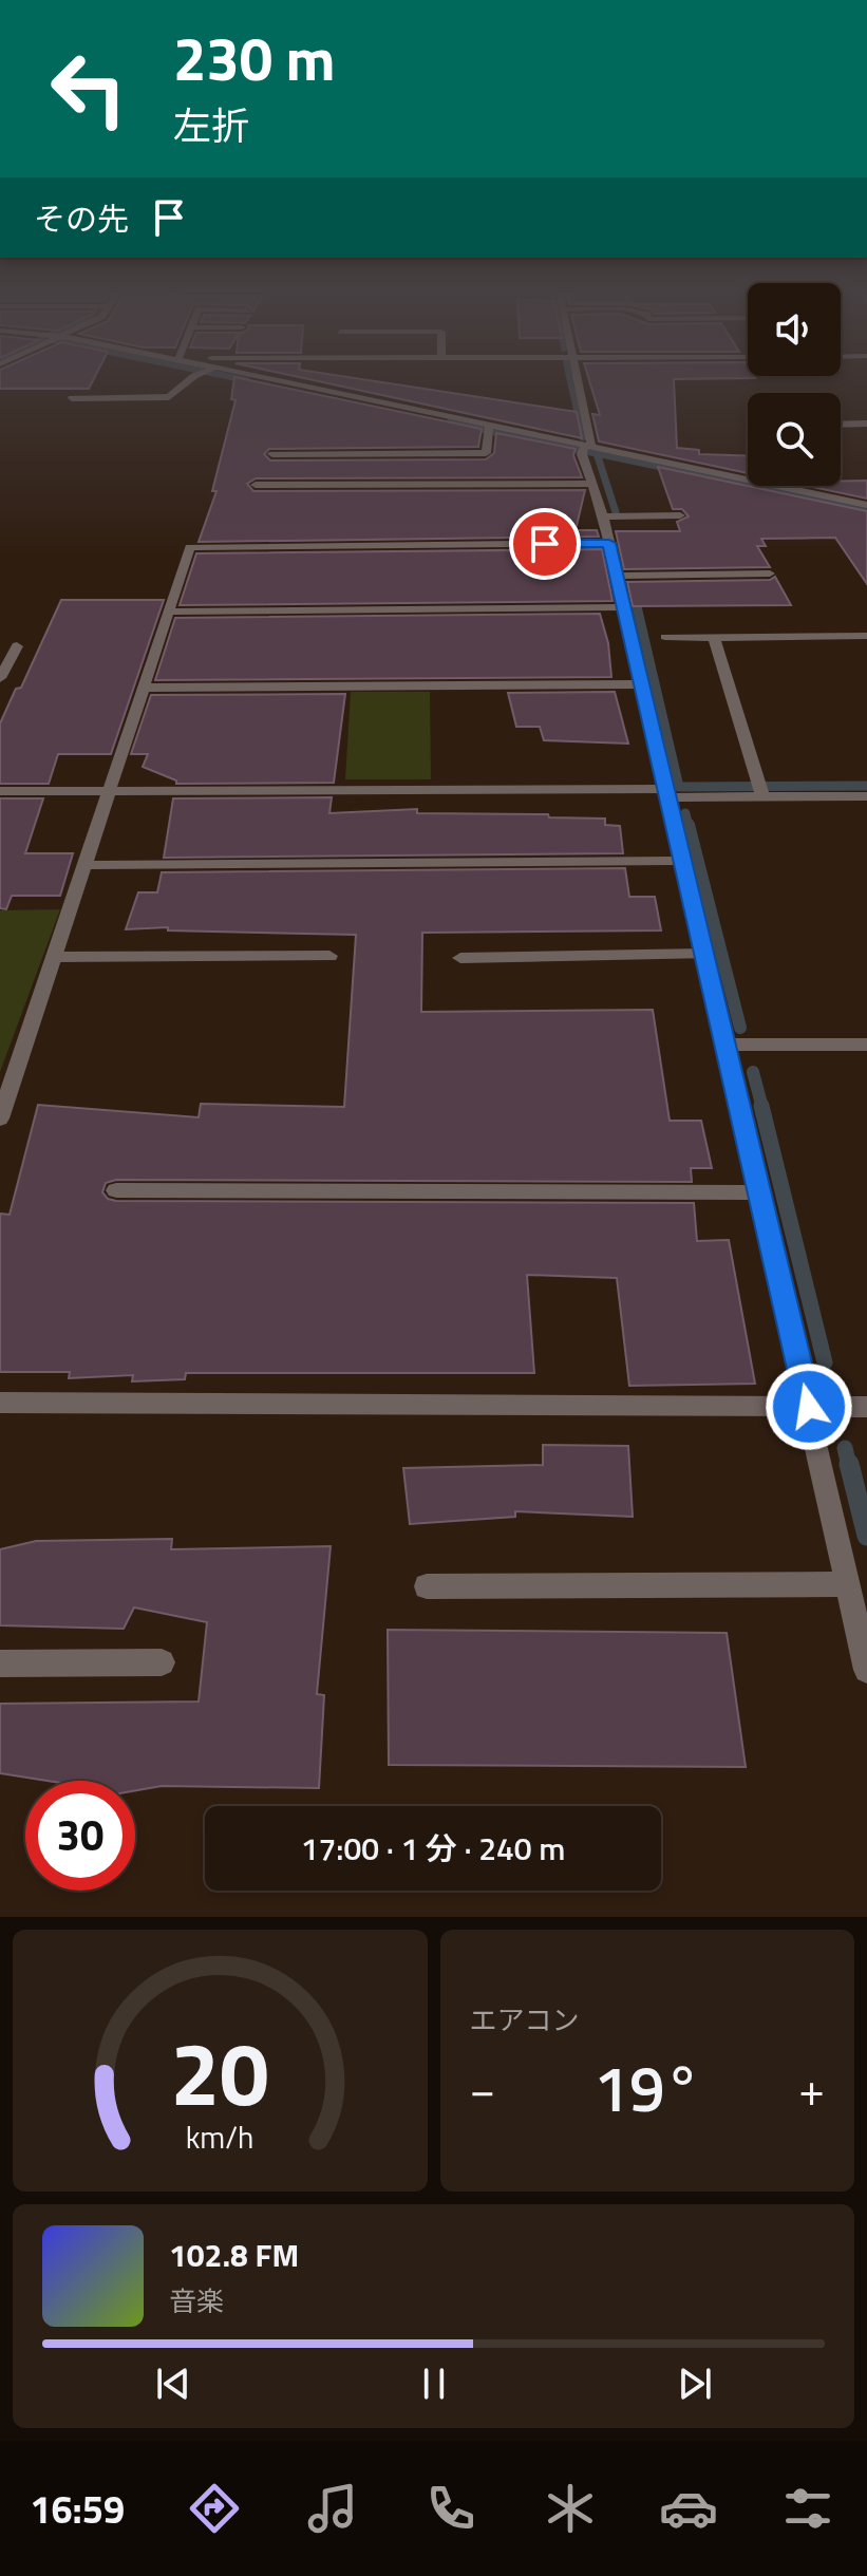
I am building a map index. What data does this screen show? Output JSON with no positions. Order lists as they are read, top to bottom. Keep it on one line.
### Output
{"page":{"turn":["230 m","左折"],"then":"その先","limit":"30","trip":"17:00 · 1 分 · 240 m","tile":"エアコン","heat":["−","19°","+"],"song":["102.8 FM","音楽"],"tabs":"16:59","gauge":["20","km/h"]}}
